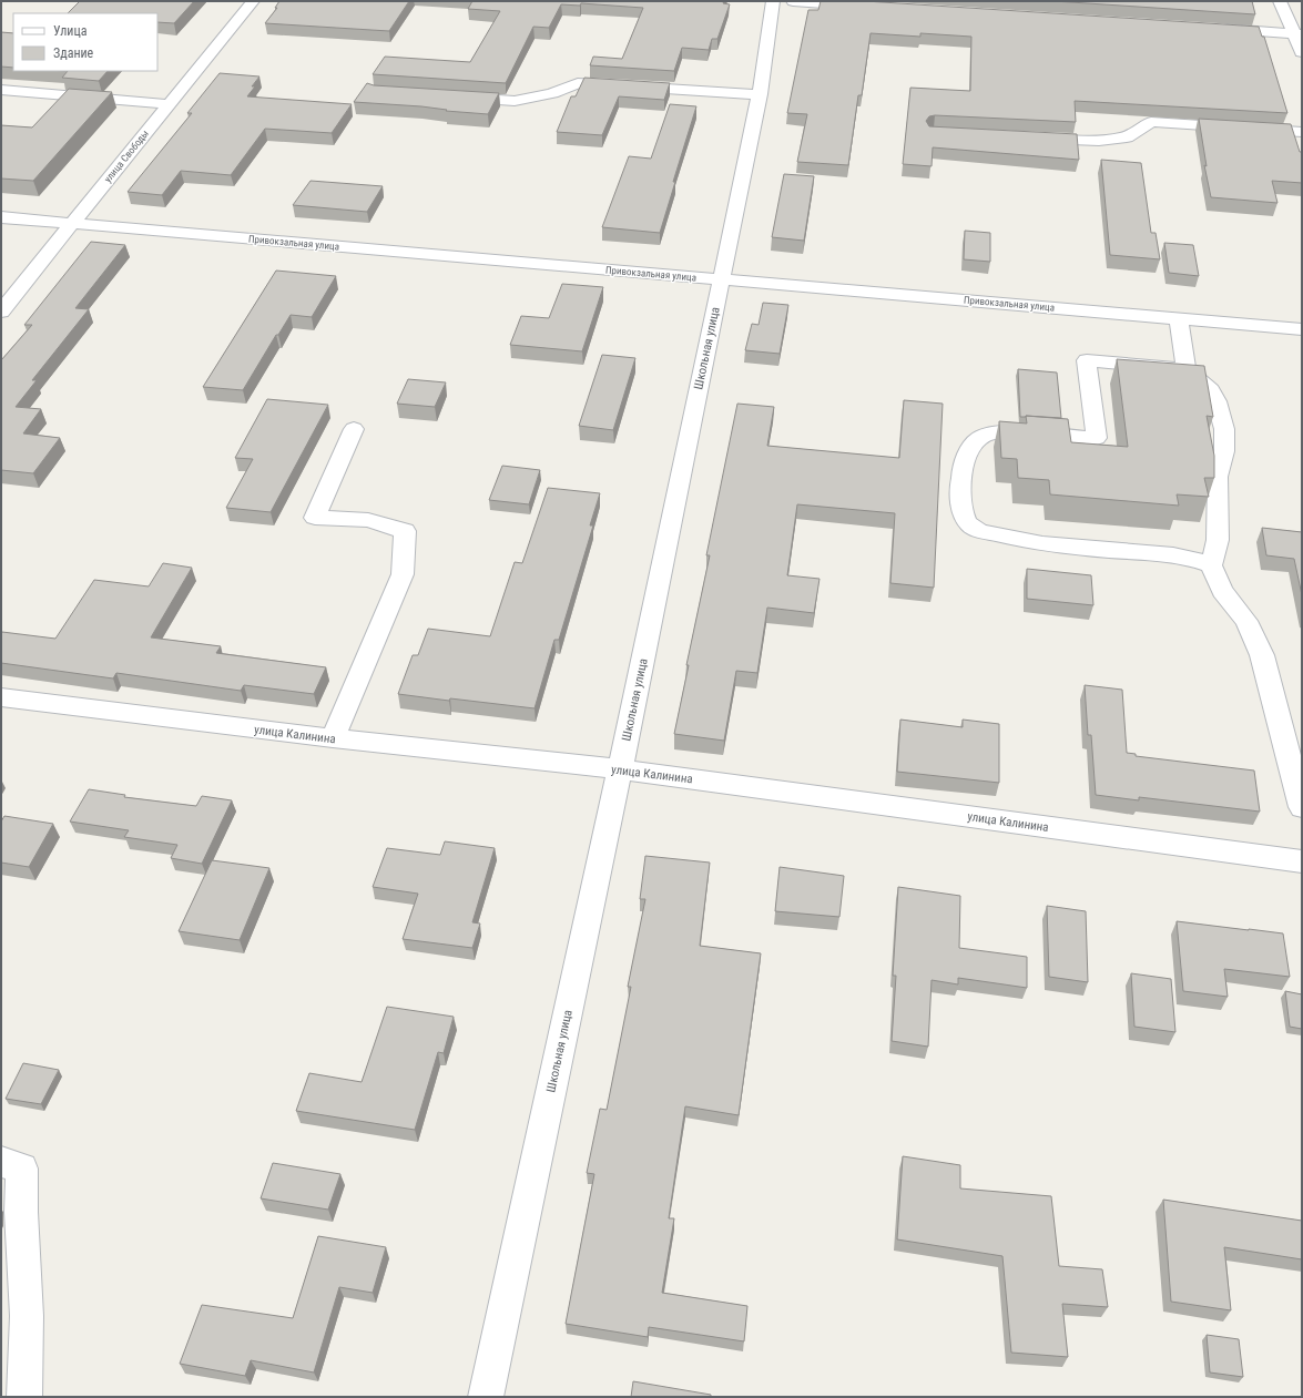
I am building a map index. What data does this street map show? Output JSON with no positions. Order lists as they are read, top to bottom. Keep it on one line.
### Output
{"streets":{"street":["улица Свободы","Привокзальная улица","Школьная улица","улица Калинина"]},"crossings":[["улица Свободы","Привокзальная улица"],["Привокзальная улица","Школьная улица"],["Школьная улица","улица Калинина"]],"legend":["Улица","Здание"]}
